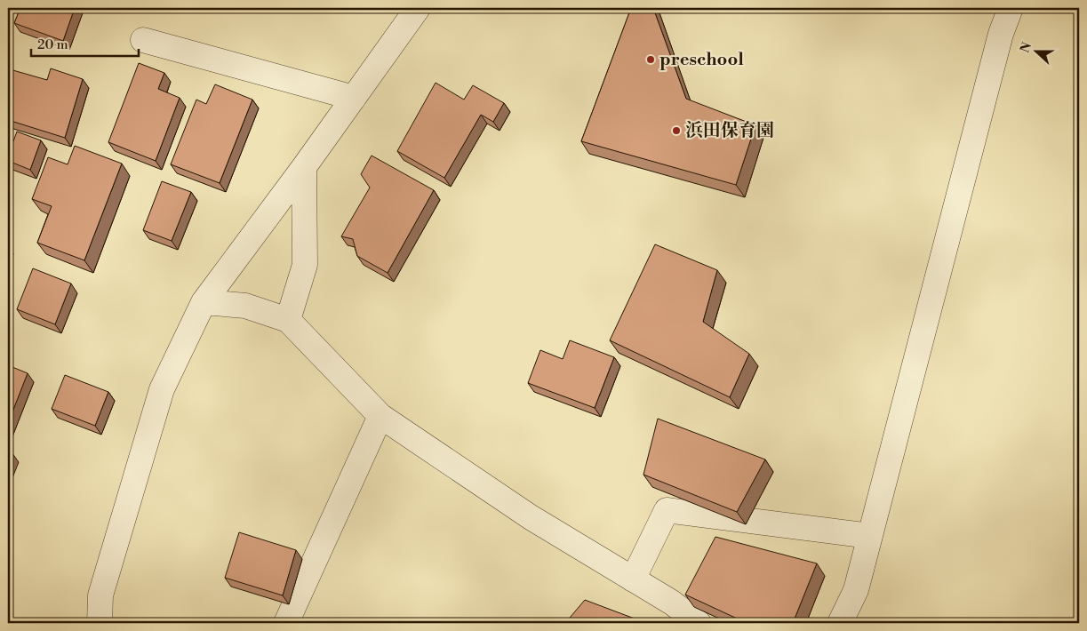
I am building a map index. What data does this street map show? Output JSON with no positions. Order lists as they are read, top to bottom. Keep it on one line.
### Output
{"places":["preschool","浜田保育園"],"scale_bar":"20 m","north":"left"}
